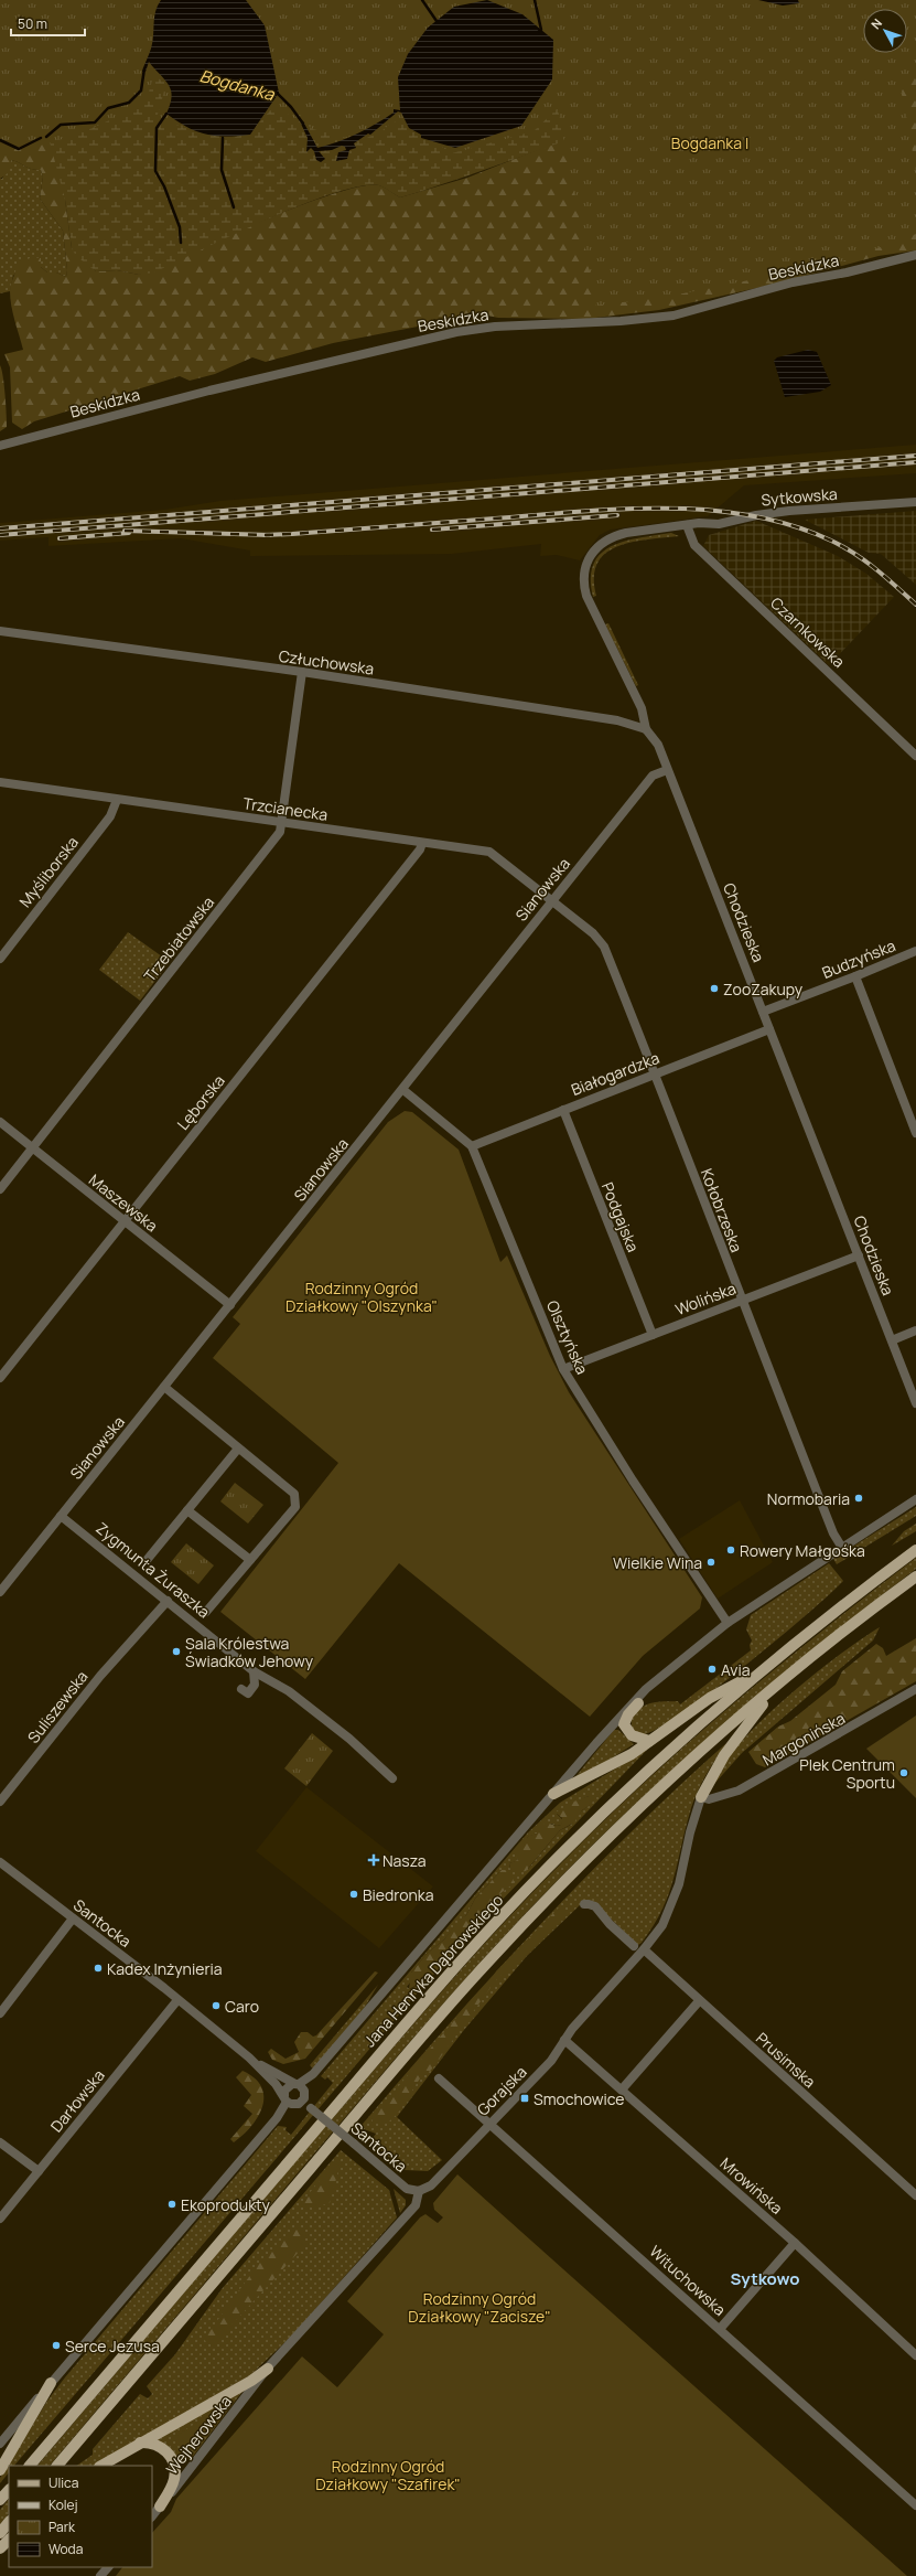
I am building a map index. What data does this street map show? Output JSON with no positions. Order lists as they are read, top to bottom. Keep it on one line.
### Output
{"streets":{"main road":["Jana Henryka Dąbrowskiego"],"street":["Beskidzka","Sytkowska","Czarnkowska","Człuchowska","Trzcianecka","Myśliborska","Sianowska","Chodzieska","Trzebiatowska","Budzyńska","Białogardzka","Lęborska","Maszewska","Kołobrzeska","Podgajska","Wolińska","Olsztyńska","Zygmunta Żuraszka","Suliszewska","Margonińska","Santocka","Prusimska","Gorajska","Darłowska","Mrowińska","Wituchowska","Wejherowska"]},"crossings":[["Sytkowska","Czarnkowska"],["Sytkowska","Chodzieska"],["Czarnkowska","Chodzieska"],["Człuchowska","Chodzieska"],["Człuchowska","Trzebiatowska"],["Trzcianecka","Myśliborska"],["Trzcianecka","Sianowska"],["Trzcianecka","Trzebiatowska"],["Trzcianecka","Lęborska"],["Trzcianecka","Kołobrzeska"],["Sianowska","Chodzieska"],["Sianowska","Maszewska"],["Sianowska","Kołobrzeska"],["Sianowska","Olsztyńska"],["Sianowska","Zygmunta Żuraszka"],["Chodzieska","Budzyńska"],["Chodzieska","Białogardzka"],["Chodzieska","Wolińska"],["Trzebiatowska","Maszewska"],["Białogardzka","Kołobrzeska"],["Białogardzka","Podgajska"],["Białogardzka","Olsztyńska"],["Lęborska","Maszewska"],["Kołobrzeska","Wolińska"],["Kołobrzeska","Jana Henryka Dąbrowskiego"],["Podgajska","Wolińska"],["Wolińska","Olsztyńska"],["Olsztyńska","Jana Henryka Dąbrowskiego"],["Zygmunta Żuraszka","Suliszewska"],["Margonińska","Gorajska"],["Santocka","Jana Henryka Dąbrowskiego"],["Santocka","Gorajska"],["Santocka","Darłowska"],["Prusimska","Gorajska"],["Gorajska","Mrowińska"],["Gorajska","Wituchowska"]],"districts":["Sytkowo"],"water":["Bogdanka"],"parks":["Bogdanka I","Rodzinny Ogród Działkowy \"Olszynka\"","Rodzinny Ogród Działkowy \"Zacisze\"","Rodzinny Ogród Działkowy \"Szafirek\""],"places":{"other":["ZooZakupy","Normobaria","Rowery Małgośka","Wielkie Wina","Sala Królestwa Świadków Jehowy","Avia","Plek Centrum Sportu","Biedronka","Kadex Inżynieria","Caro","Ekoprodukty","Serce Jezusa"],"health":["Nasza"],"transit":["Smochowice"]},"legend":["Ulica","Kolej","Park","Woda"],"scale_bar":"50 m","north":"top left"}
